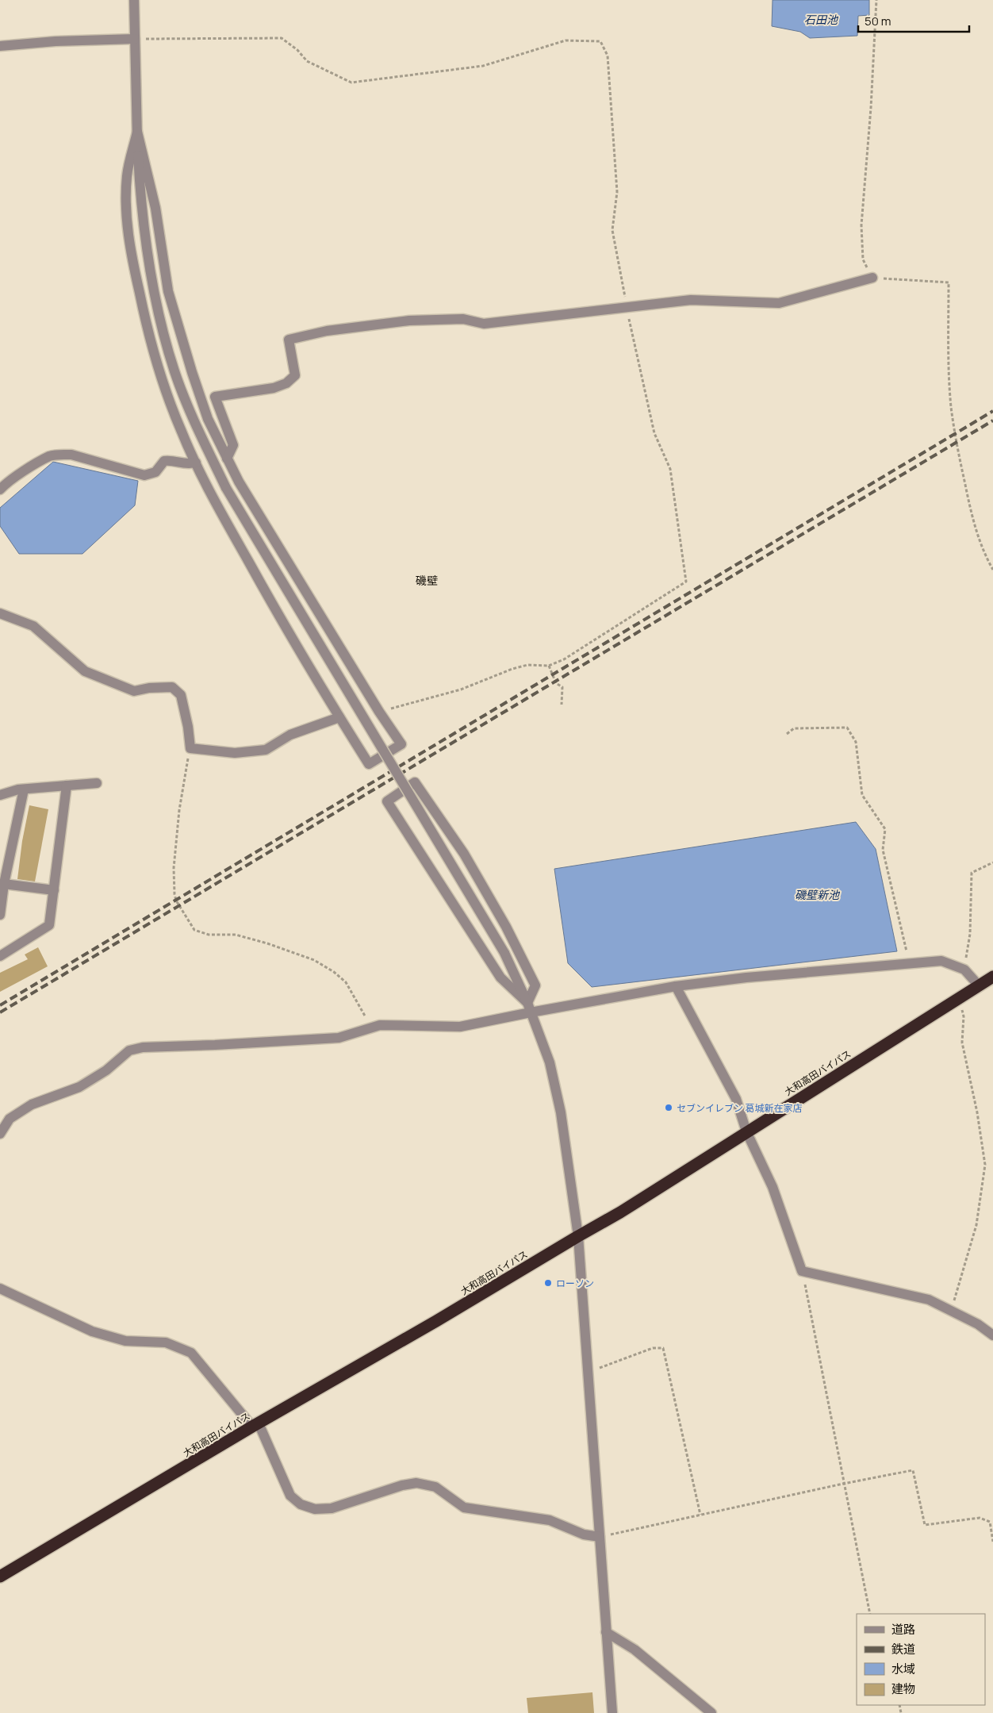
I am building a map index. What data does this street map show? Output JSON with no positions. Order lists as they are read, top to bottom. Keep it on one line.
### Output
{"streets":{"highway":["大和高田バイパス"]},"districts":["磯壁"],"water":["石田池","磯壁新池"],"places":["セブンイレブン 葛城新在家店","ローソン"],"legend":["道路","鉄道","水域","建物"],"scale_bar":"50 m"}
